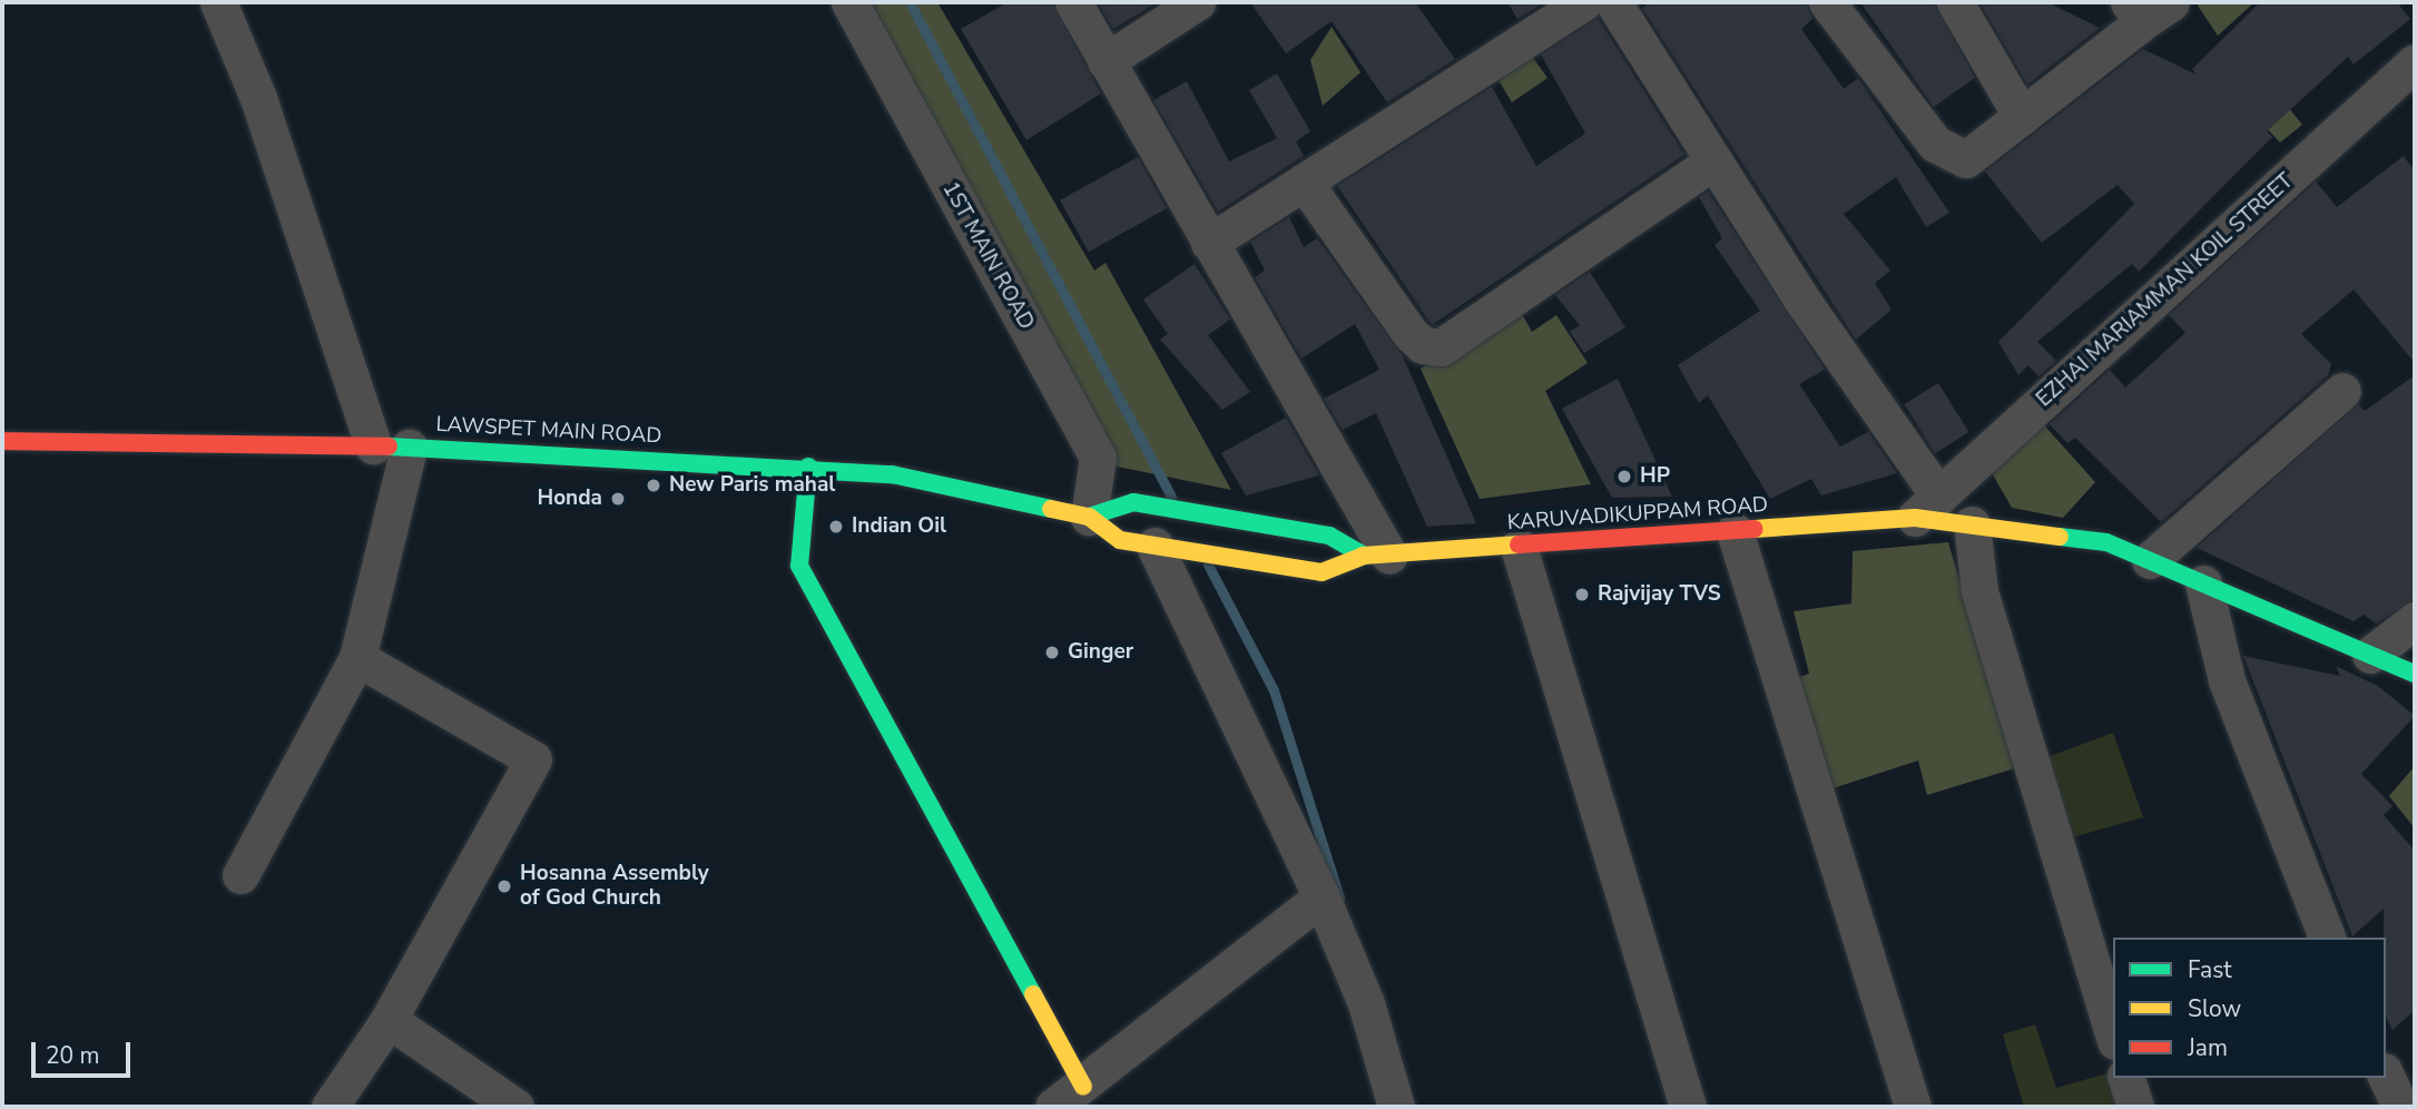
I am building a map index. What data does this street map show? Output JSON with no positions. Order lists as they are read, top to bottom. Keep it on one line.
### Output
{"streets":{"street":["1ST MAIN ROAD","EZHAI MARIAMMAN KOIL STREET","LAWSPET MAIN ROAD","KARUVADIKUPPAM ROAD"]},"crossings":[["1ST MAIN ROAD","LAWSPET MAIN ROAD"],["1ST MAIN ROAD","KARUVADIKUPPAM ROAD"],["EZHAI MARIAMMAN KOIL STREET","KARUVADIKUPPAM ROAD"],["LAWSPET MAIN ROAD","KARUVADIKUPPAM ROAD"]],"places":["HP","New Paris mahal","Honda","Indian Oil","Rajvijay TVS","Ginger","Hosanna Assembly of God Church"],"legend":["Fast","Slow","Jam"],"scale_bar":"20 m"}
